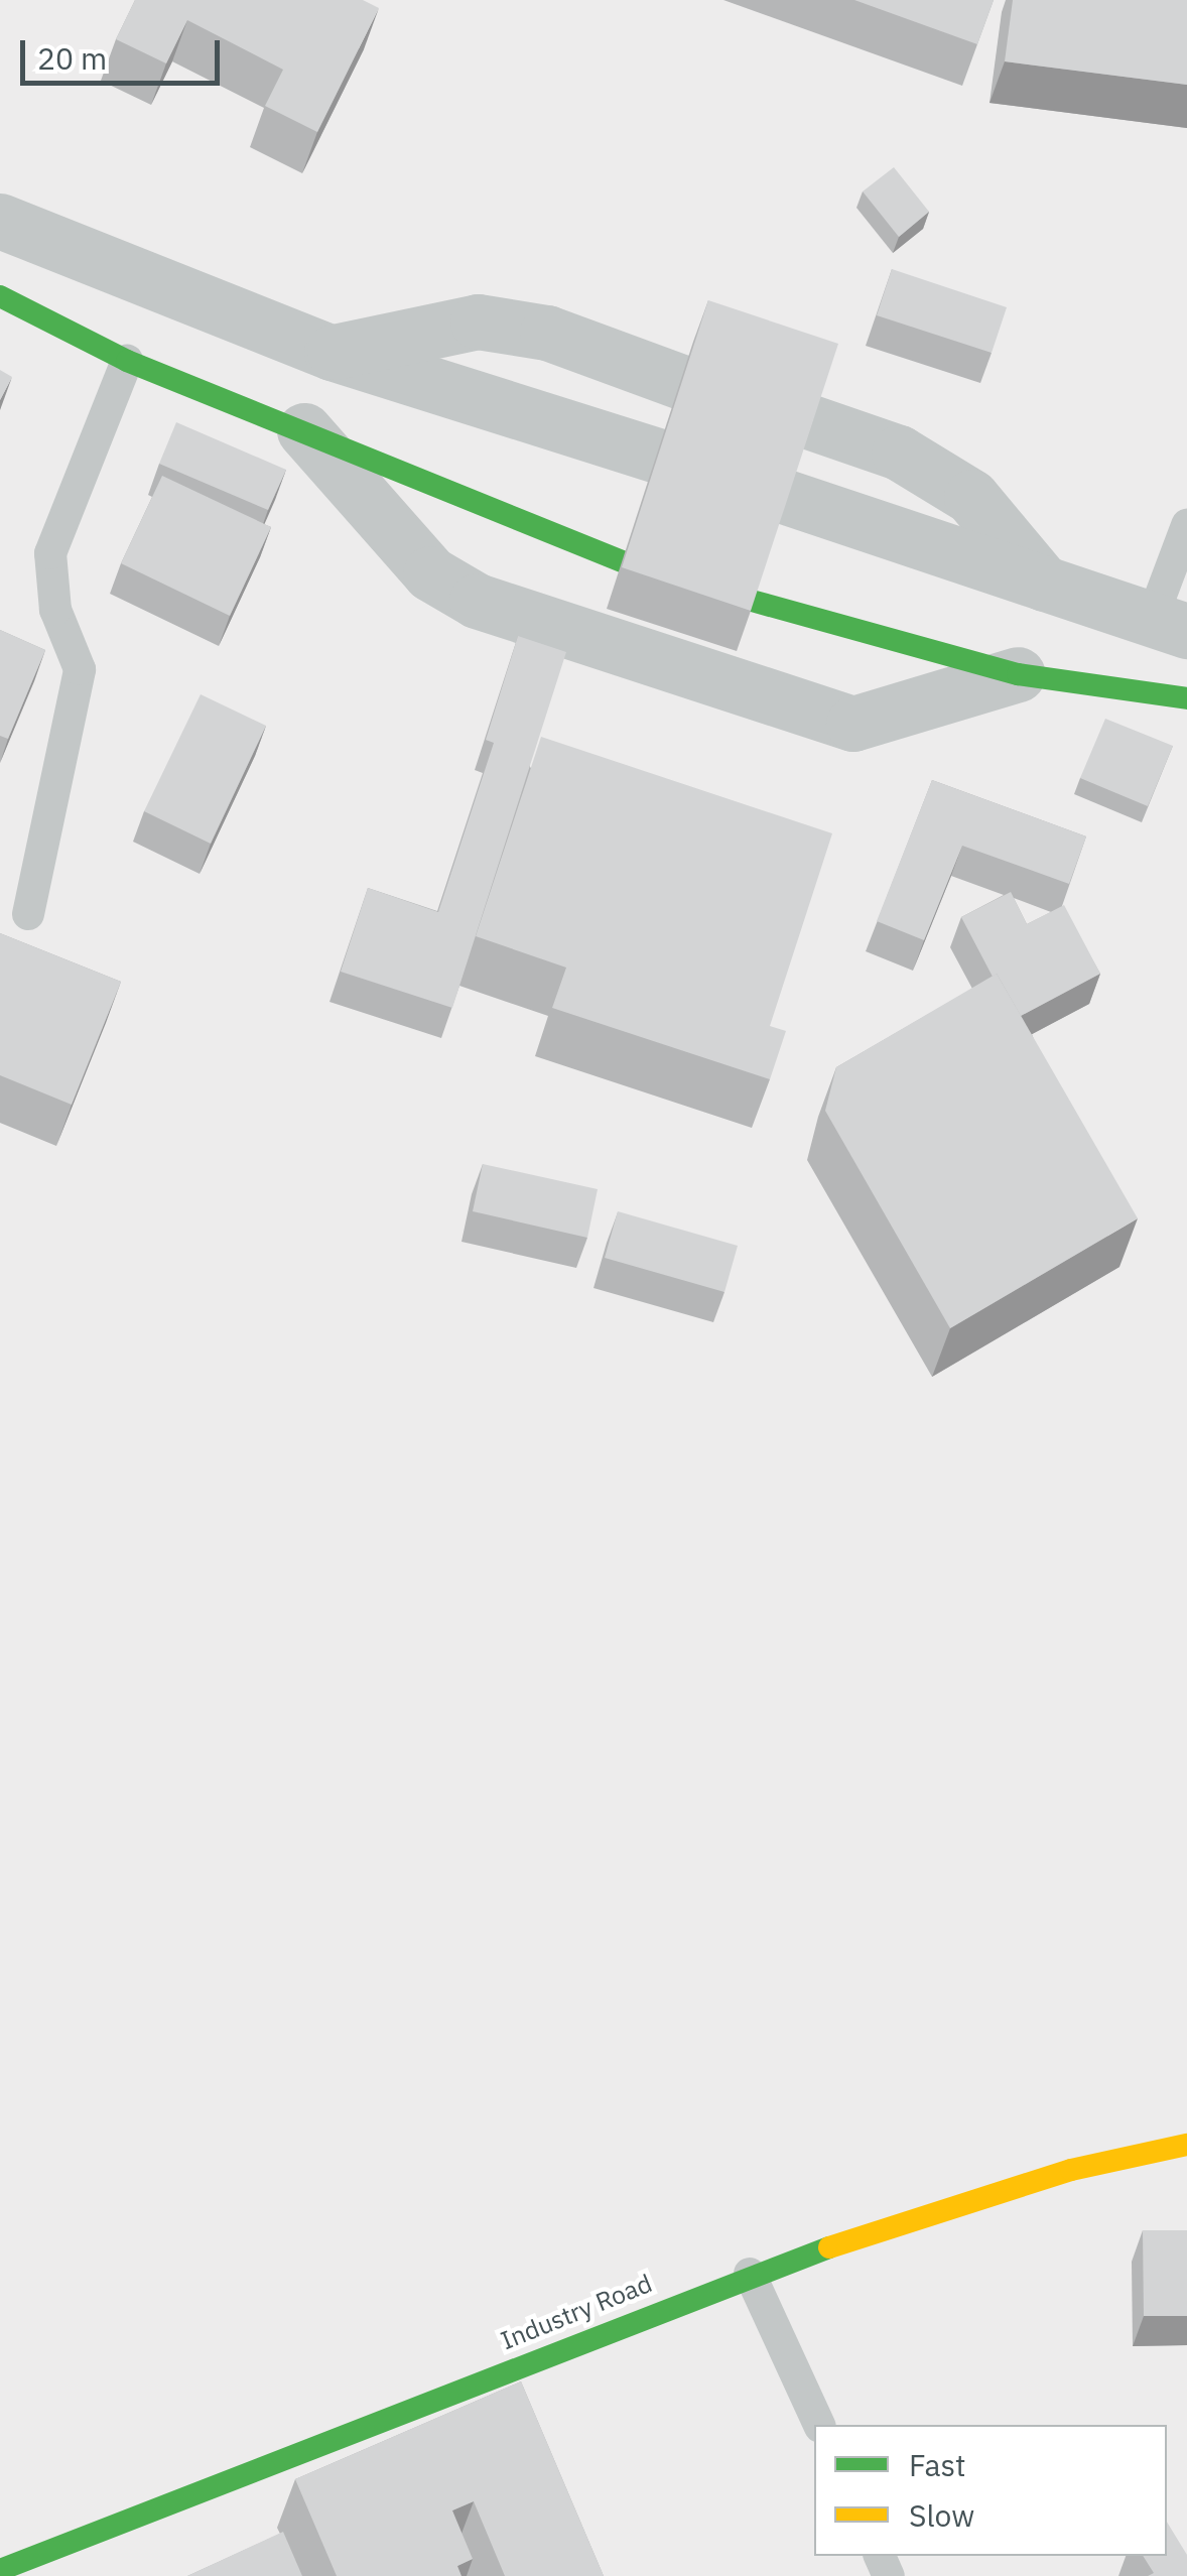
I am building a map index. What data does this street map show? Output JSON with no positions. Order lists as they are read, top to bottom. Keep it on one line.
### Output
{"streets":{"street":["Industry Road"]},"legend":["Fast","Slow"],"scale_bar":"20 m"}
